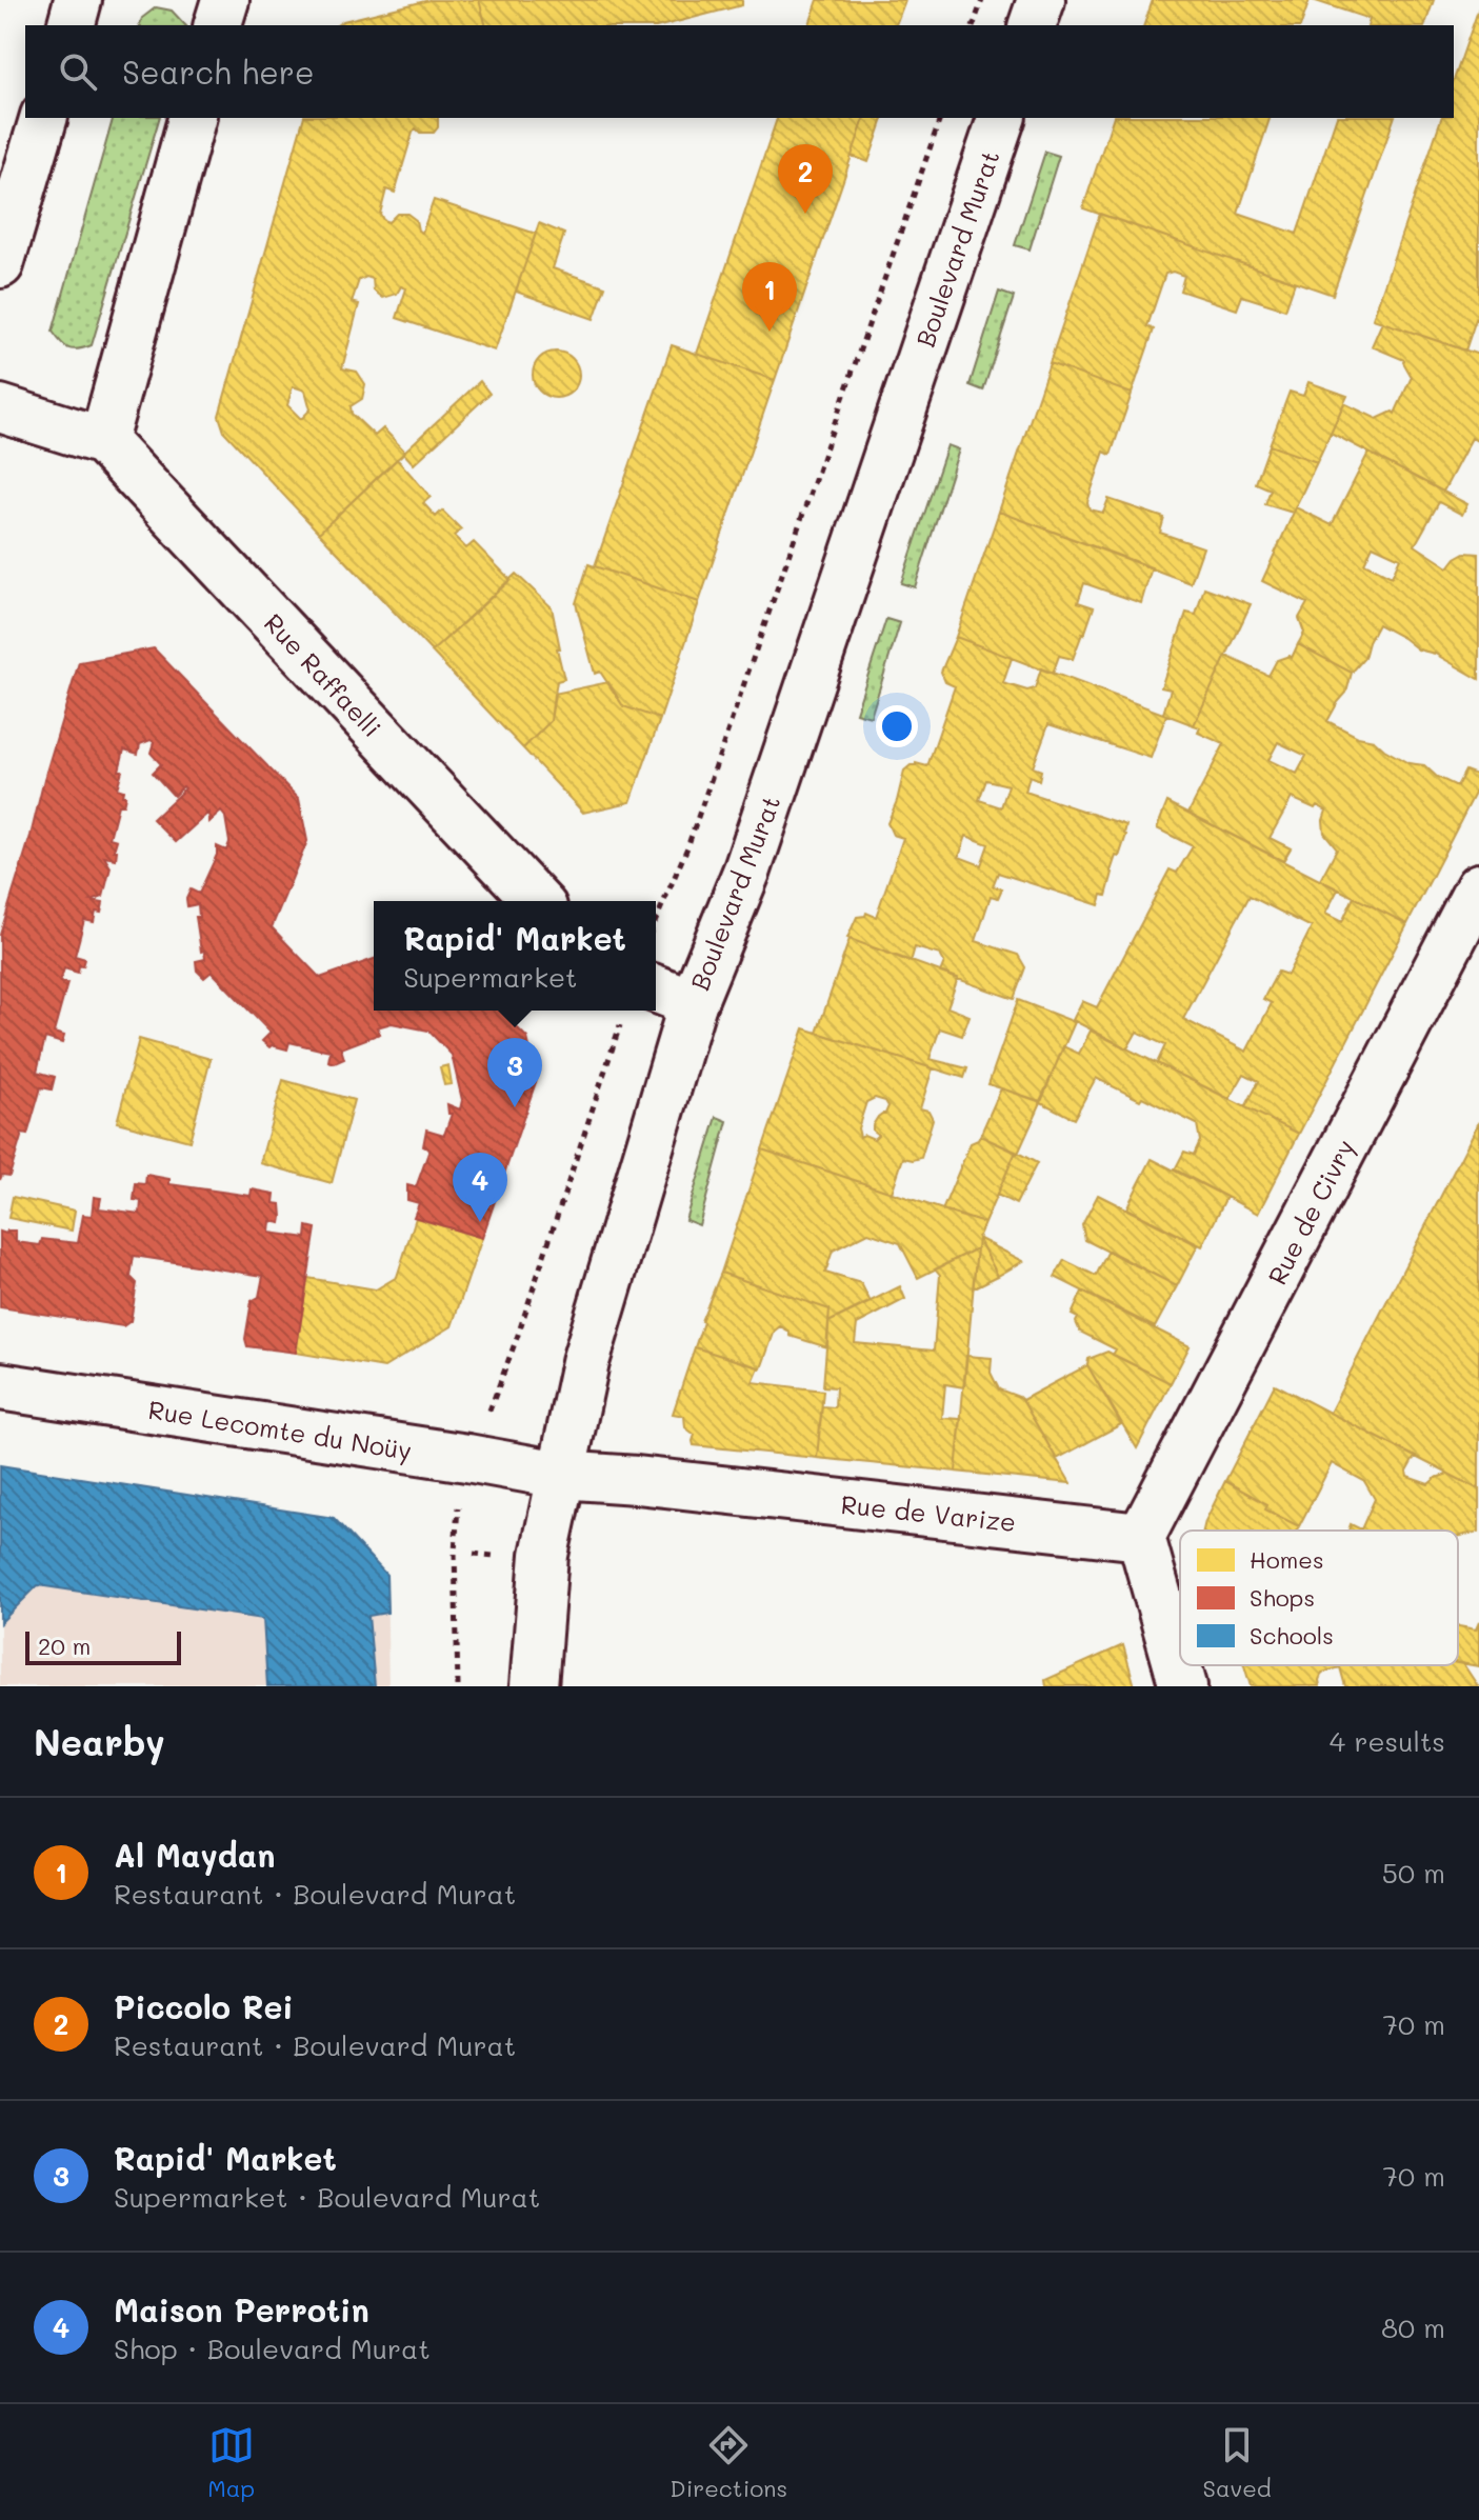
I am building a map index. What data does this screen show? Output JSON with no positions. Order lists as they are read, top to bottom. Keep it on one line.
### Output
{"streets":{"street":["Boulevard Murat","Rue Raffaelli","Rue de Civry","Rue Lecomte du Noüy","Rue de Varize"]},"crossings":[["Boulevard Murat","Rue Lecomte du Noüy"],["Boulevard Murat","Rue de Varize"],["Rue de Civry","Rue de Varize"],["Rue Lecomte du Noüy","Rue de Varize"]],"legend":["Homes","Shops","Schools"],"scale_bar":"20 m","page":{"search":"Search here","pins":["2","1","3","4"],"popup":["Rapid' Market","Supermarket"],"scale":"20 m","heading":["Nearby","4 results"],"list":[{"mark":"1","name":"Al Maydan","note":"Restaurant · Boulevard Murat","value":"50 m"},{"mark":"2","name":"Piccolo Rei","note":"Restaurant · Boulevard Murat","value":"70 m"},{"mark":"3","name":"Rapid' Market","note":"Supermarket · Boulevard Murat","value":"70 m"},{"mark":"4","name":"Maison Perrotin","note":"Shop · Boulevard Murat","value":"80 m"}],"nav":["Map","Directions","Saved"]}}
